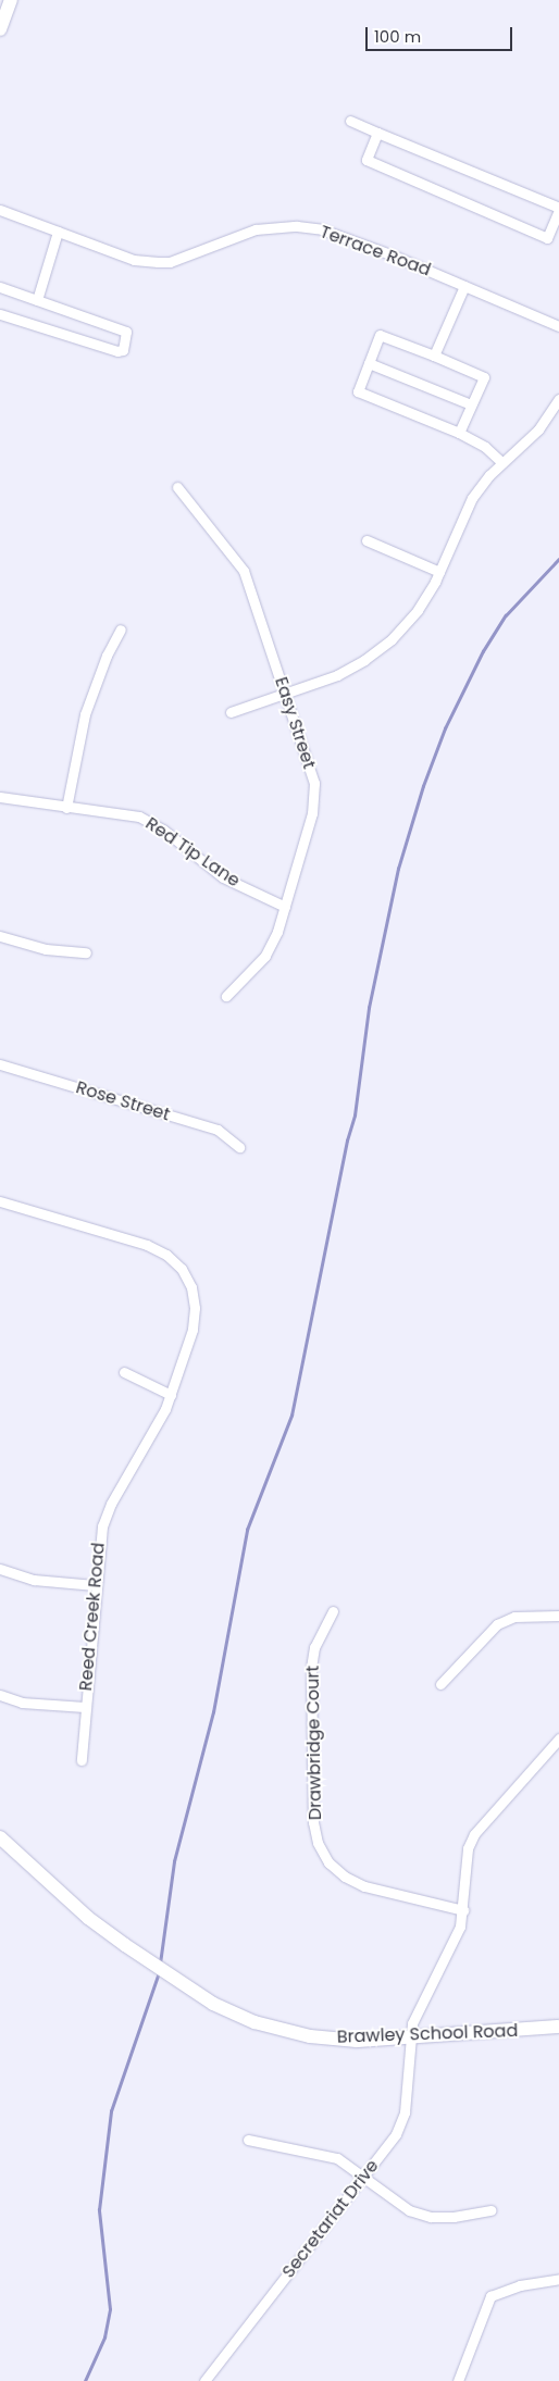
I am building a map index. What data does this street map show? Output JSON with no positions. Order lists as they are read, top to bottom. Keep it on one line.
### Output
{"streets":{"main road":["Brawley School Road"],"street":["Terrace Road","Easy Street","Red Tip Lane","Rose Street","Reed Creek Road","Drawbridge Court","Secretariat Drive"]},"crossings":[["Easy Street","Red Tip Lane"],["Drawbridge Court","Secretariat Drive"],["Brawley School Road","Secretariat Drive"]],"scale_bar":"100 m"}
